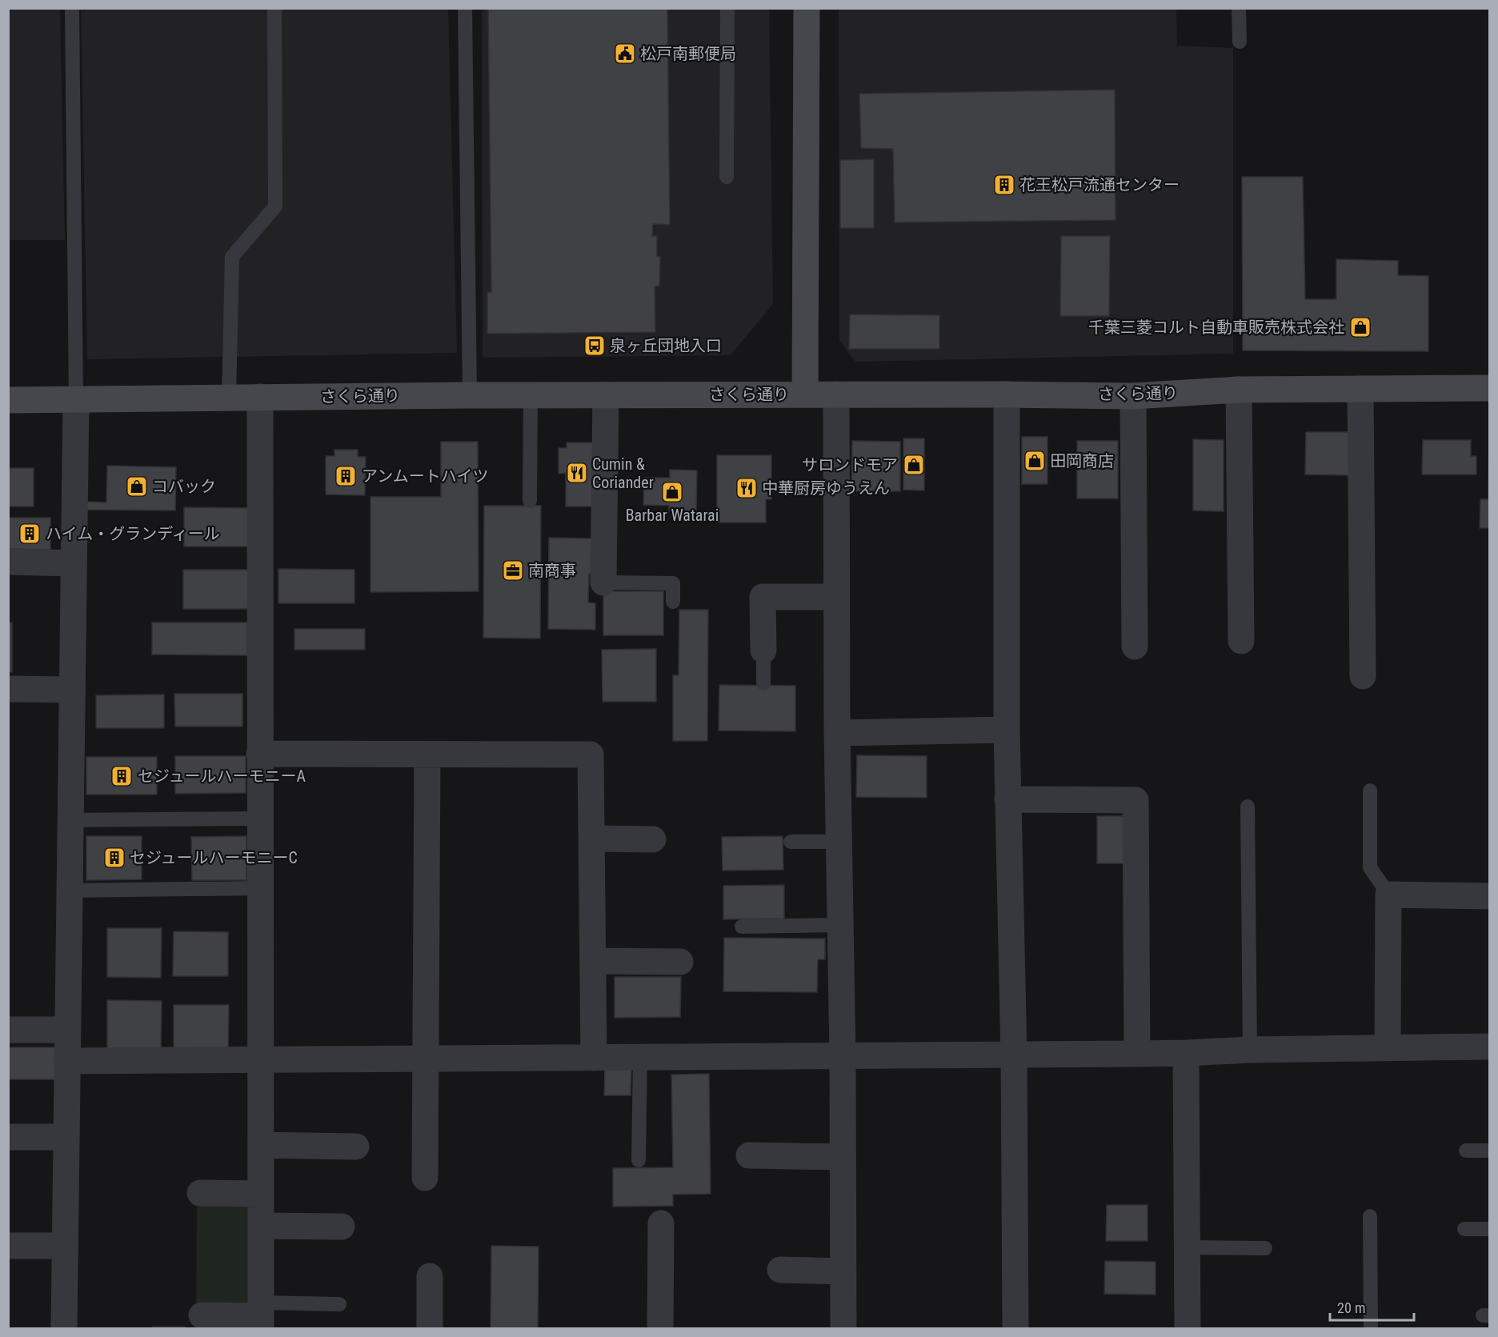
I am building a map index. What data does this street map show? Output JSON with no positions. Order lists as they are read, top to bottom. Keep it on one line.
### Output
{"streets":{"street":["さくら通り"]},"places":{"public building":["松戸南郵便局"],"building":["花王松戸流通センター","アンムートハイツ","ハイム・グランディール","セジュールハーモニーA","セジュールハーモニーC"],"shop":["千葉三菱コルト自動車販売株式会社","田岡商店","サロンドモア","コバック","Barbar Watarai"],"bus stop":["泉ヶ丘団地入口"],"restaurant":["Cumin & Coriander","中華厨房ゆうえん"],"office":["南商事"]},"scale_bar":"20 m"}
